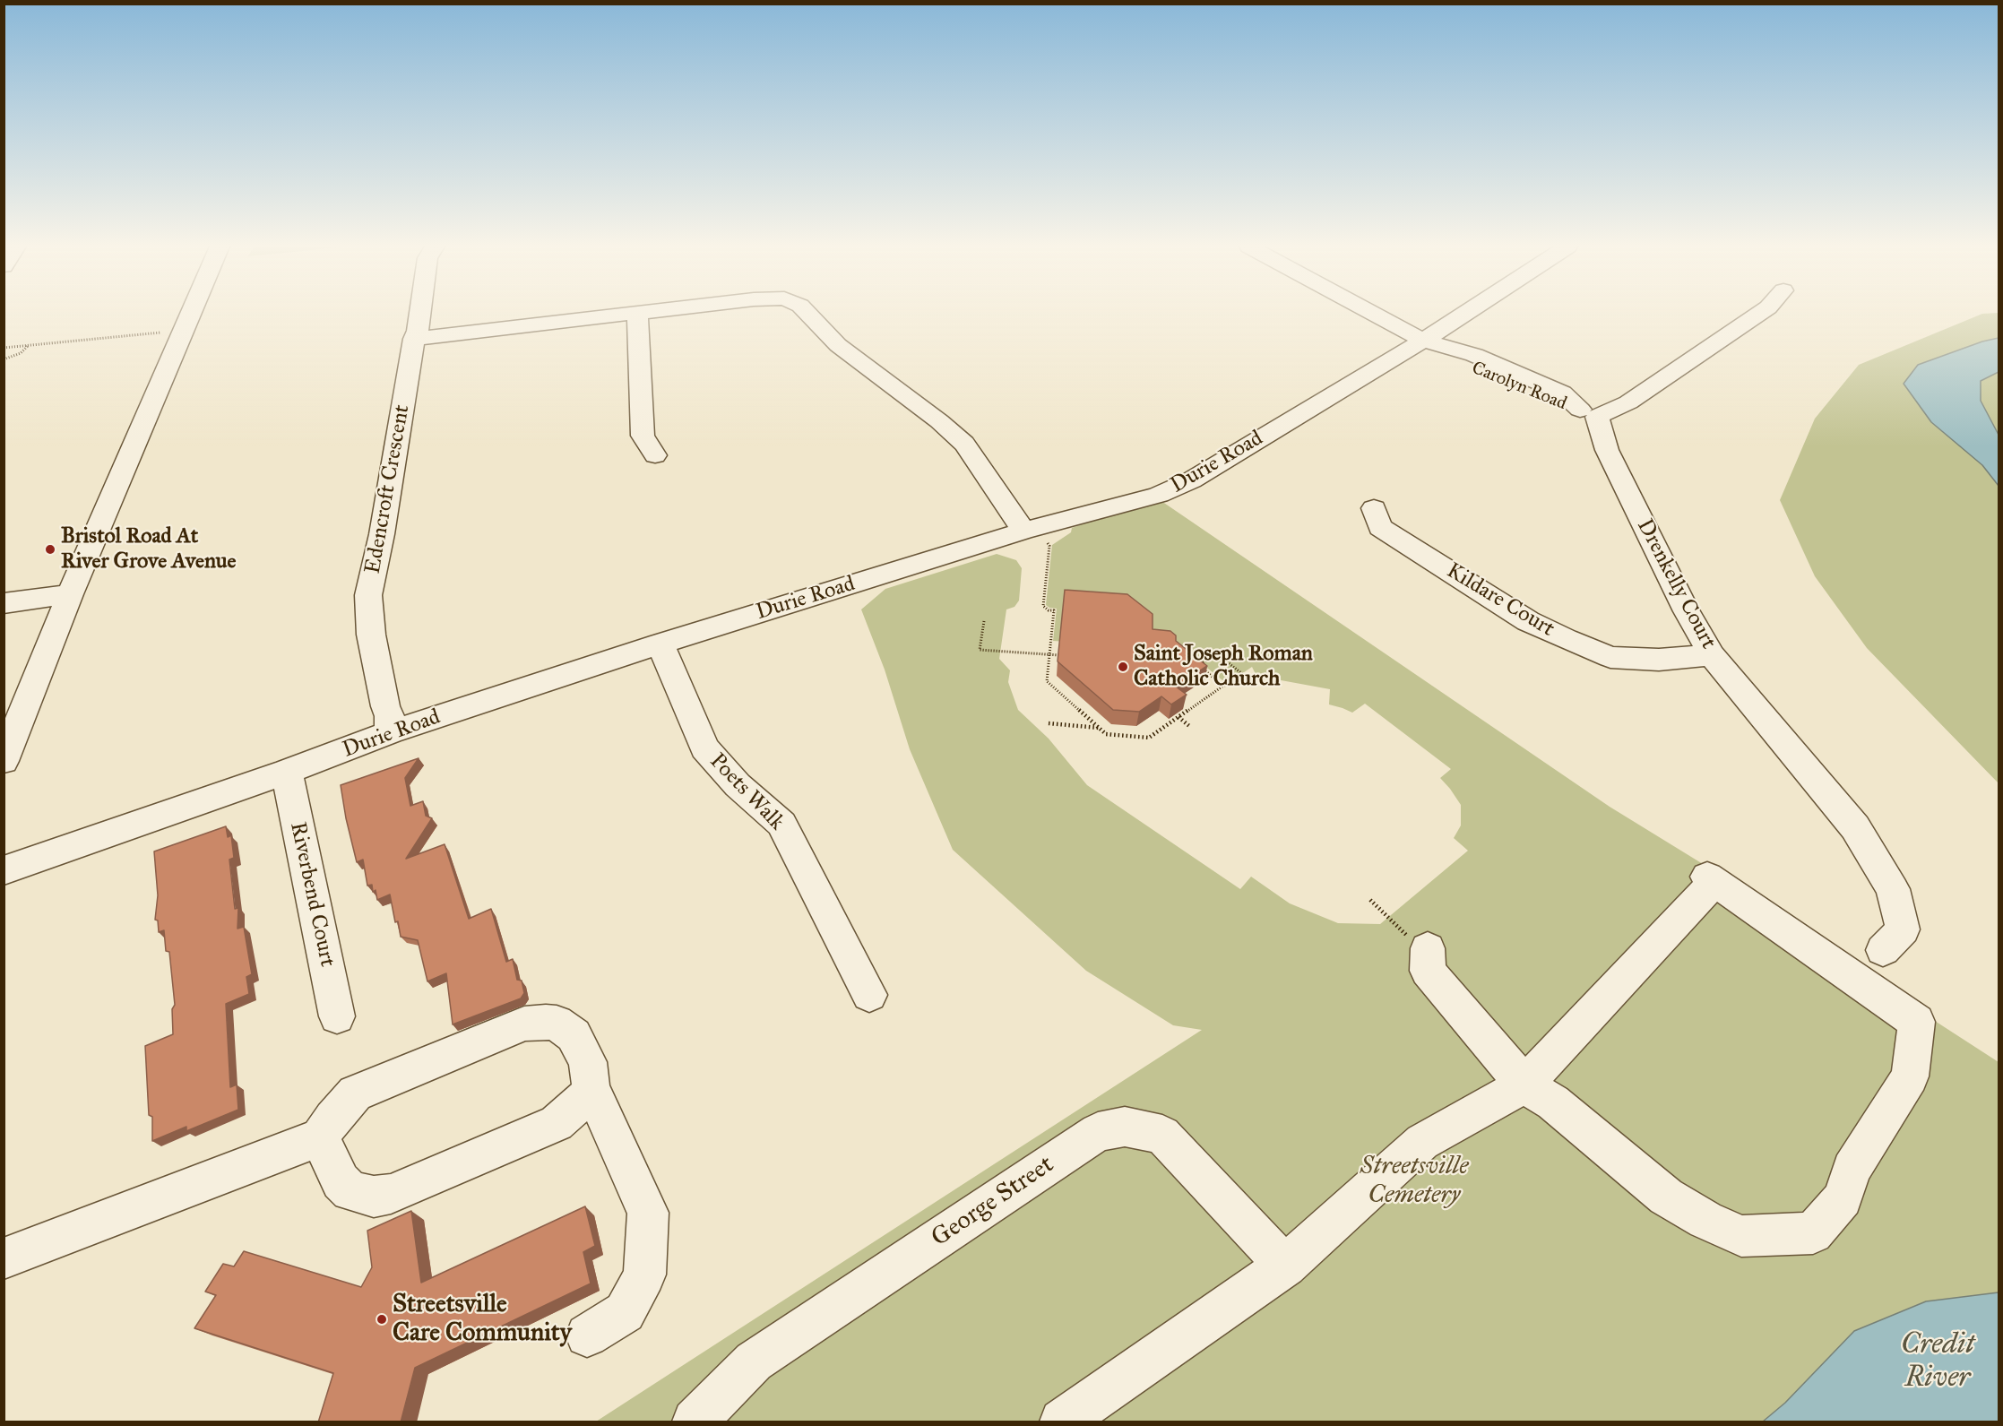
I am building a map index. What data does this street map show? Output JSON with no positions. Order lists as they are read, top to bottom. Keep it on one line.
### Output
{"streets":{"street":["Carolyn Road","Durie Road","Edencroft Crescent","Drenkelly Court","Kildare Court","Poets Walk","Riverbend Court","George Street"]},"crossings":[["Carolyn Road","Durie Road"],["Carolyn Road","Drenkelly Court"],["Durie Road","Edencroft Crescent"],["Durie Road","Poets Walk"],["Durie Road","Riverbend Court"],["Drenkelly Court","Kildare Court"]],"water":["Credit River"],"parks":["Streetsville Cemetery"],"places":["Bristol Road At River Grove Avenue","Saint Joseph Roman Catholic Church","Streetsville Care Community"]}
